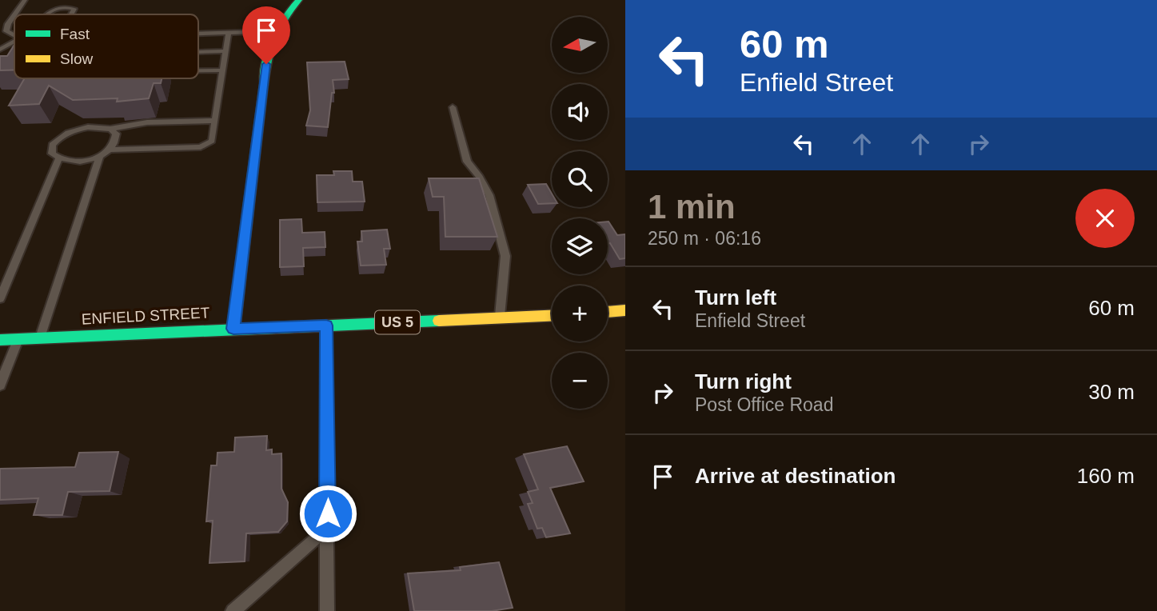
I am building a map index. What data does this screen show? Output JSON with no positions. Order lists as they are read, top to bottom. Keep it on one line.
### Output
{"streets":{"street":["ENFIELD STREET","US 5"]},"legend":["Fast","Slow"],"north":"left","page":{"turn":["60 m","Enfield Street"],"map_buttons":["+","−"],"heading":["1 min","250 m · 06:16"],"list":[{"name":"Turn left","note":"Enfield Street","value":"60 m"},{"name":"Turn right","note":"Post Office Road","value":"30 m"},{"name":"Arrive at destination","value":"160 m"}]}}
